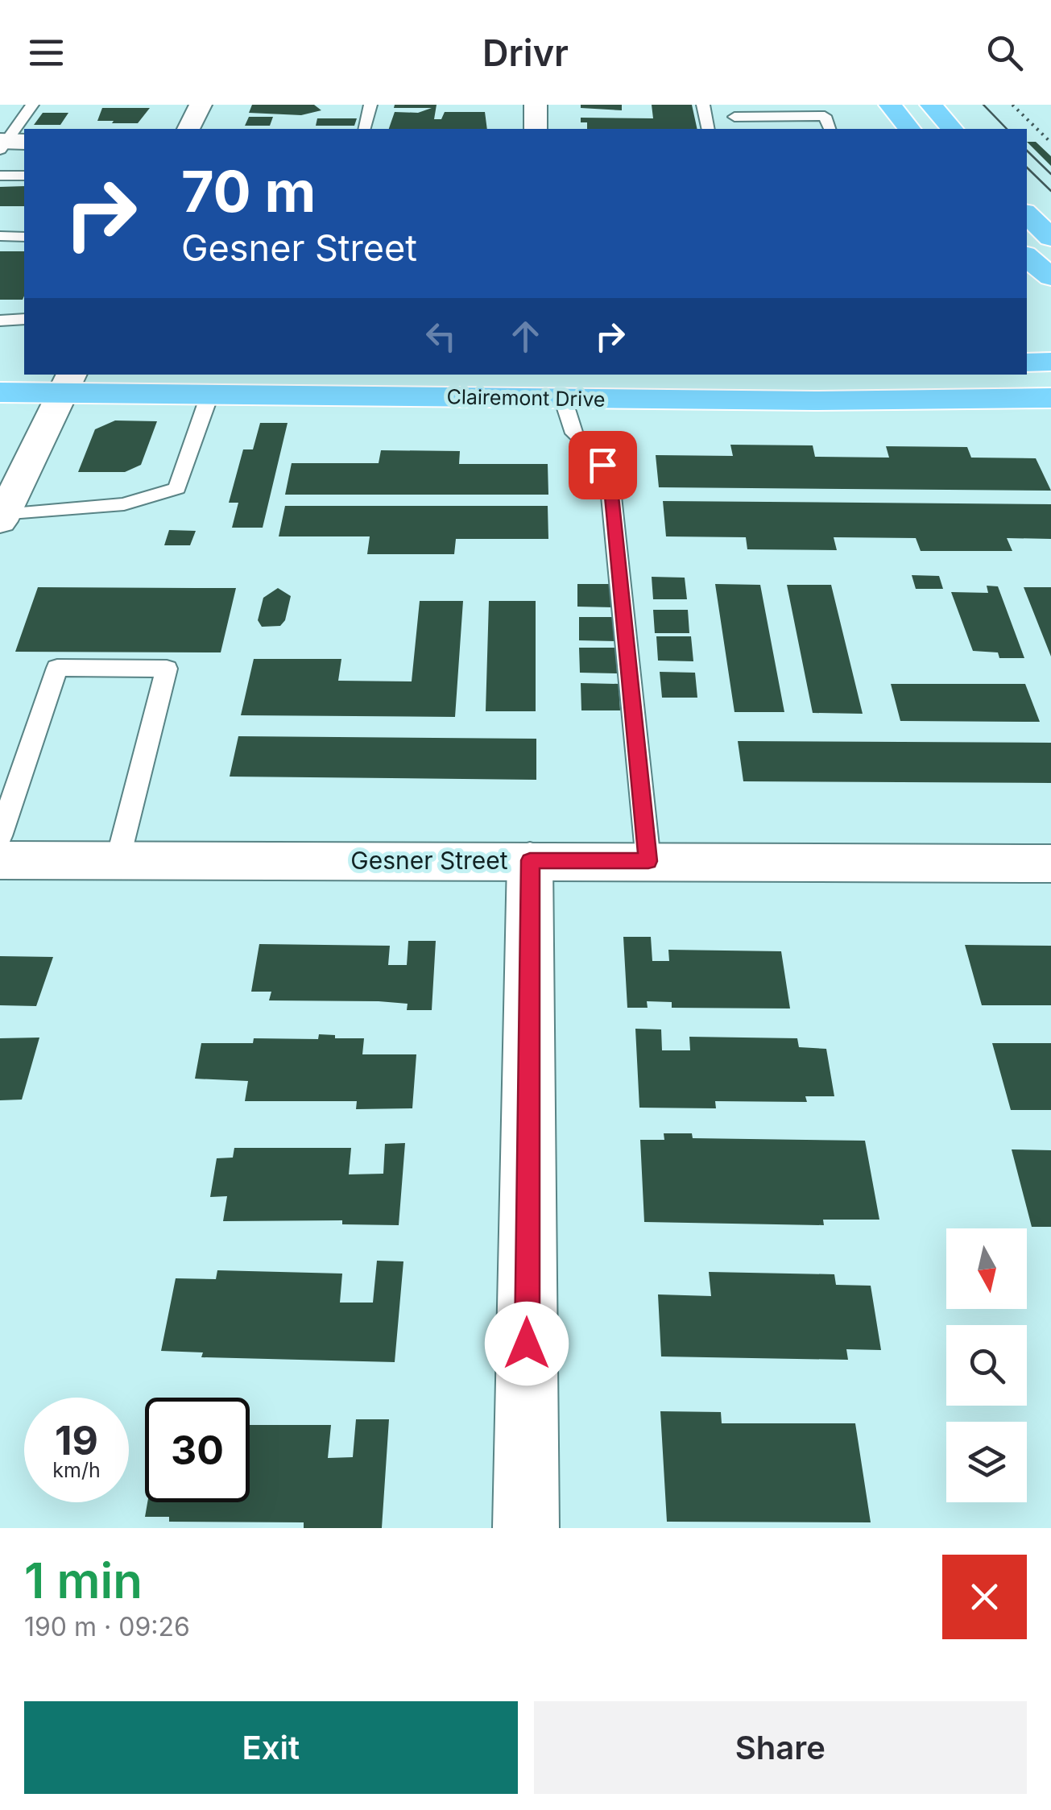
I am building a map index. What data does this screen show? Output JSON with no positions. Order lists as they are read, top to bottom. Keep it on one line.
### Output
{"streets":{"main road":["Clairemont Drive","Gesner Street"]},"north":"bottom","page":{"header":"Drivr","turn":["70 m","Gesner Street"],"speed":"19 km/h","limit":"30","heading":["1 min","190 m · 09:26"],"buttons":["Exit","Share"]}}
